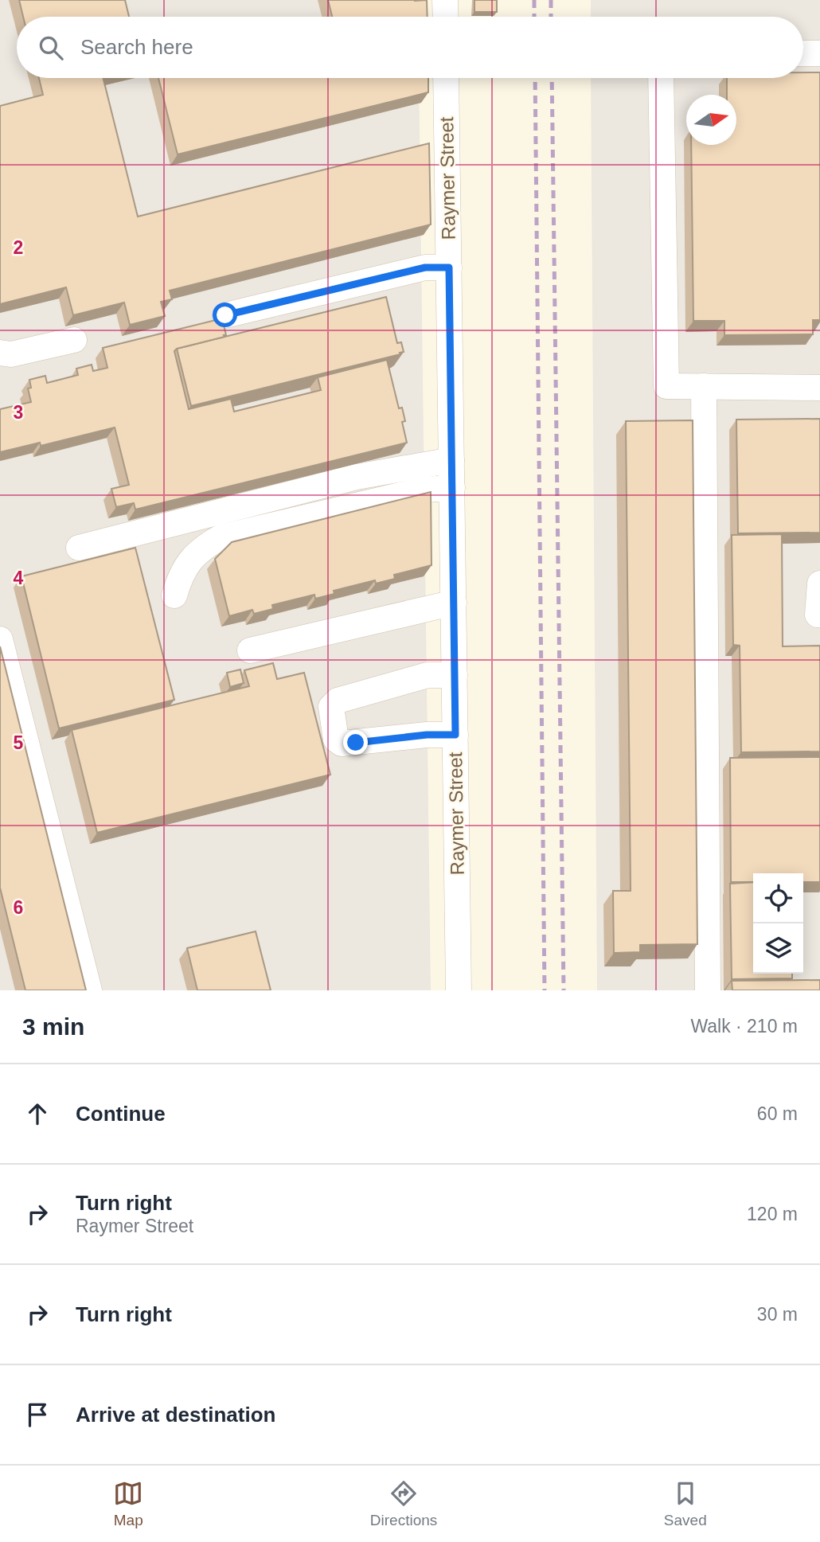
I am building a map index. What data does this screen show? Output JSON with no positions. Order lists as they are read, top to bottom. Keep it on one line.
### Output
{"streets":{"street":["Raymer Street"]},"north":"right","page":{"search":"Search here","heading":["3 min","Walk · 210 m"],"list":[["Continue","60 m"],["Turn right","Raymer Street","120 m"],["Turn right","30 m"],"Arrive at destination"],"nav":["Map","Directions","Saved"]},"grid":{"rows":["2","3","4","5","6"]}}
